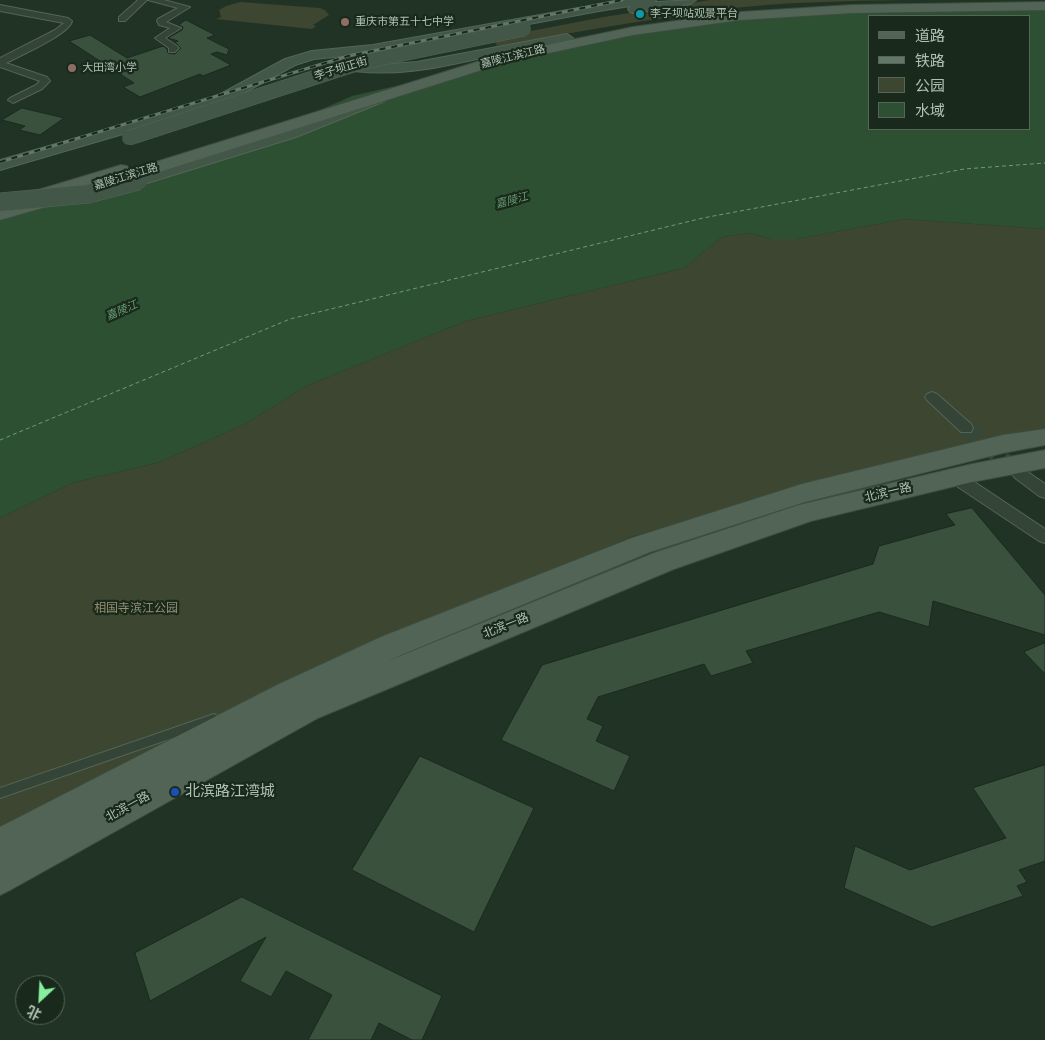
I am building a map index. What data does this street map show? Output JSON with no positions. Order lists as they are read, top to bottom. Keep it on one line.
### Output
{"streets":{"main road":["嘉陵江滨江路","李子坝正街","北滨一路"]},"water":["嘉陵江"],"parks":["相国寺滨江公园"],"places":["李子坝站观景平台","重庆市第五十七中学","大田湾小学","北滨路江湾城"],"legend":["道路","铁路","公园","水域"],"north":"bottom left"}
